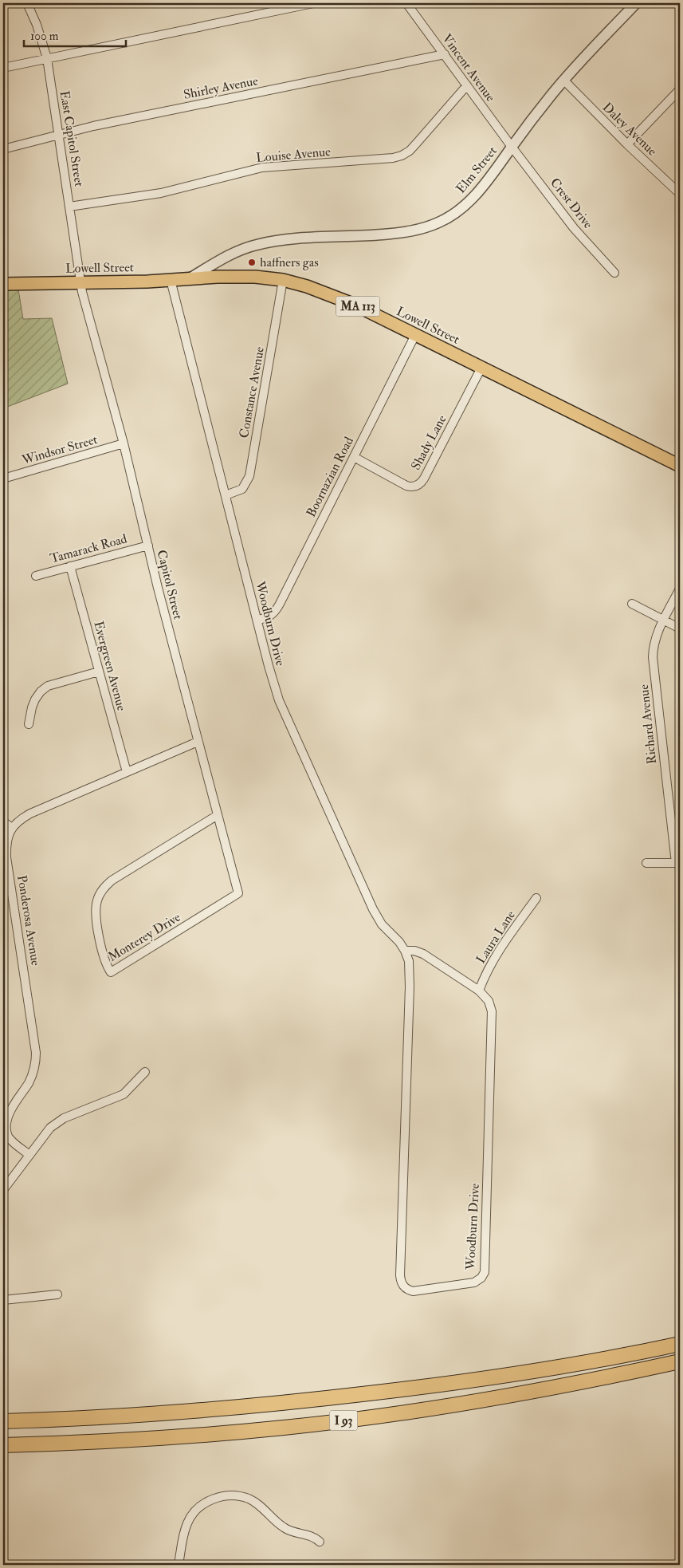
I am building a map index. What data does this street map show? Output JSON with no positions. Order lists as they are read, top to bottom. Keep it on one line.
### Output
{"streets":{"highway":["I 93"],"main road":["Lowell Street","MA 113"],"street":["Vincent Avenue","Shirley Avenue","Daley Avenue","East Capitol Street","Louise Avenue","Elm Street","Crest Drive","Constance Avenue","Shady Lane","Windsor Street","Boornazian Road","Tamarack Road","Capitol Street","Woodburn Drive","Evergreen Avenue","Richard Avenue","Ponderosa Avenue","Monterey Drive","Laura Lane"]},"crossings":[["Vincent Avenue","Shirley Avenue"],["Vincent Avenue","Louise Avenue"],["Vincent Avenue","Elm Street"],["Vincent Avenue","Crest Drive"],["Shirley Avenue","East Capitol Street"],["Daley Avenue","Elm Street"],["East Capitol Street","Louise Avenue"],["East Capitol Street","Lowell Street"],["East Capitol Street","Capitol Street"],["Elm Street","Crest Drive"],["Elm Street","Lowell Street"],["Lowell Street","Constance Avenue"],["Lowell Street","Shady Lane"],["Lowell Street","Boornazian Road"],["Lowell Street","Capitol Street"],["Lowell Street","Woodburn Drive"],["Constance Avenue","Woodburn Drive"],["Shady Lane","Boornazian Road"],["Windsor Street","Capitol Street"],["Boornazian Road","Woodburn Drive"],["Tamarack Road","Capitol Street"],["Tamarack Road","Evergreen Avenue"],["Capitol Street","Monterey Drive"],["Woodburn Drive","Laura Lane"]],"places":["haffners gas"],"scale_bar":"100 m"}
